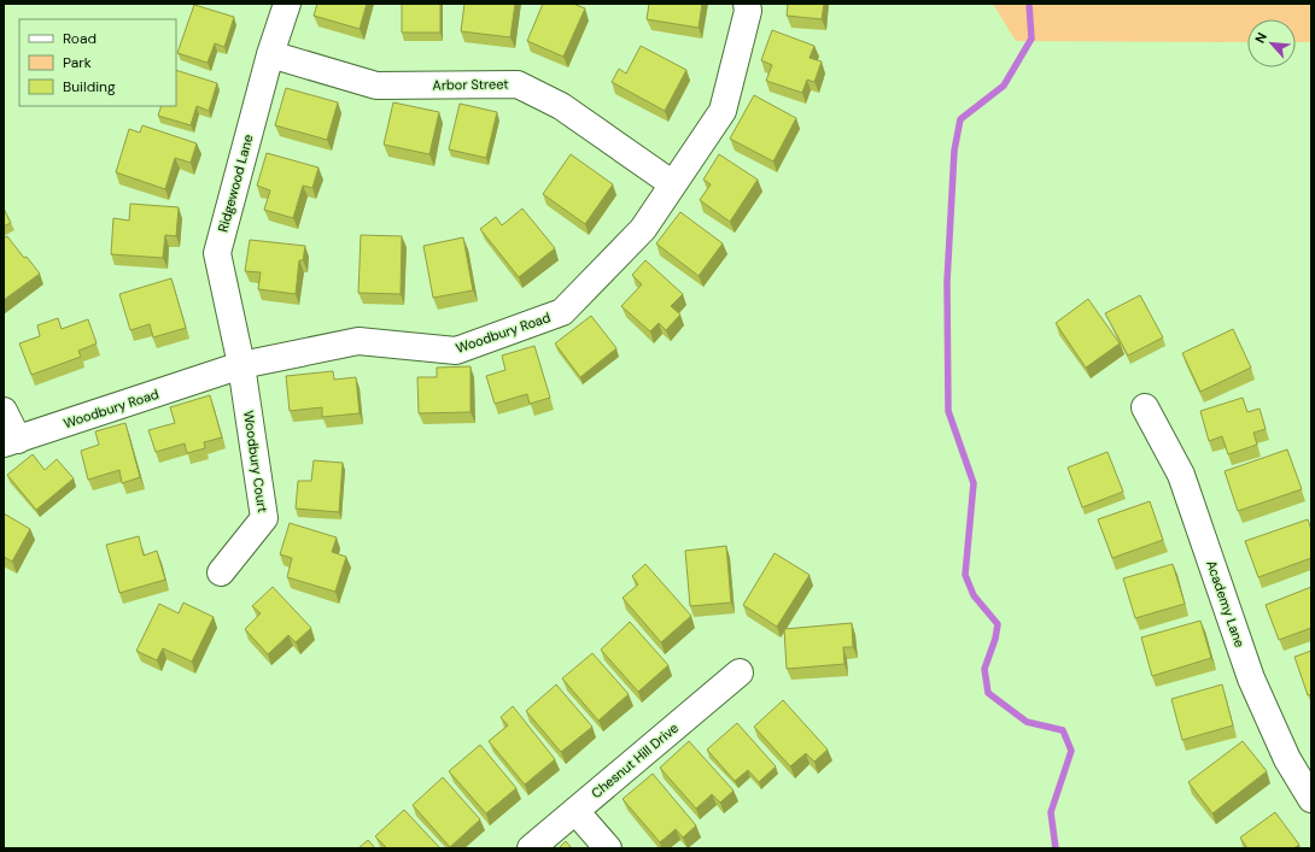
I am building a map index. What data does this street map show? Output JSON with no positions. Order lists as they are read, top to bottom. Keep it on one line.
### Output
{"streets":{"street":["Arbor Street","Ridgewood Lane","Woodbury Road","Woodbury Court","Academy Lane","Chesnut Hill Drive"]},"crossings":[["Arbor Street","Ridgewood Lane"],["Arbor Street","Woodbury Road"],["Ridgewood Lane","Woodbury Road"],["Ridgewood Lane","Woodbury Court"],["Woodbury Road","Woodbury Court"]],"legend":["Road","Park","Building"],"north":"top left"}
